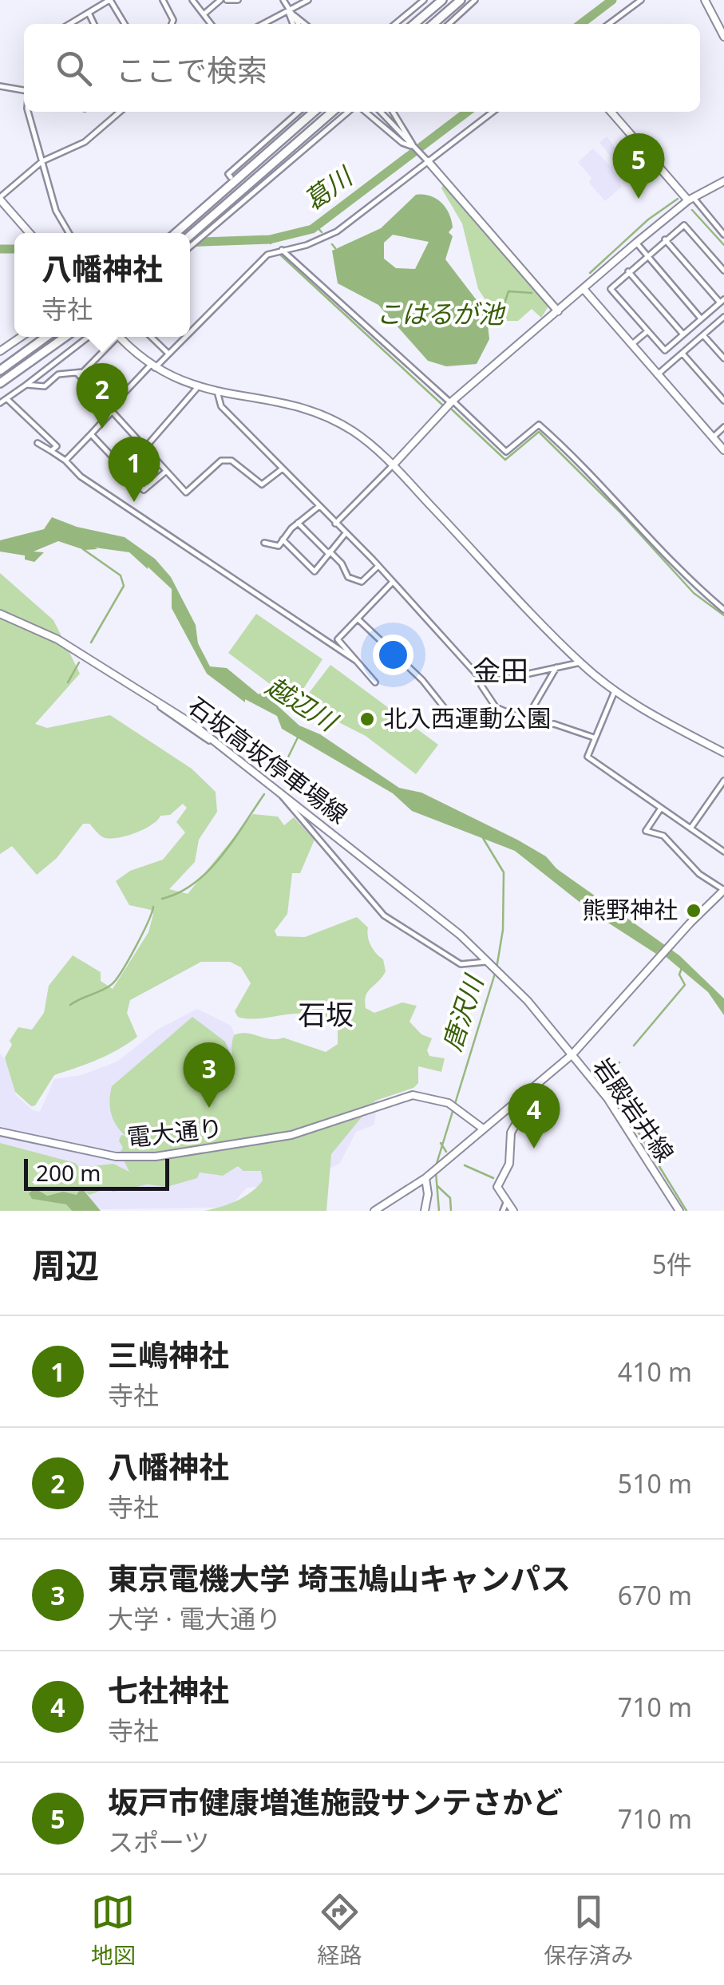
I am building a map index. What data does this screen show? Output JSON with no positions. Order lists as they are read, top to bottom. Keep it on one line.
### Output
{"streets":{"street":["石坂高坂停車場線","岩殿岩井線","電大通り"]},"crossings":[["石坂高坂停車場線","岩殿岩井線"],["岩殿岩井線","電大通り"]],"districts":["金田","石坂"],"water":["葛川","こはるが池","越辺川","唐沢川"],"places":["北入西運動公園","熊野神社"],"scale_bar":"200 m","page":{"search":"ここで検索","pins":["5","2","1","3","4"],"popup":["八幡神社","寺社"],"scale":"200 m","heading":["周辺","5件"],"list":[{"mark":"1","name":"三嶋神社","note":"寺社","value":"410 m"},{"mark":"2","name":"八幡神社","note":"寺社","value":"510 m"},{"mark":"3","name":"東京電機大学 埼玉鳩山キャンパス","note":"大学 · 電大通り","value":"670 m"},{"mark":"4","name":"七社神社","note":"寺社","value":"710 m"},{"mark":"5","name":"坂戸市健康増進施設サンテさかど","note":"スポーツ","value":"710 m"}],"nav":["地図","経路","保存済み"]}}
